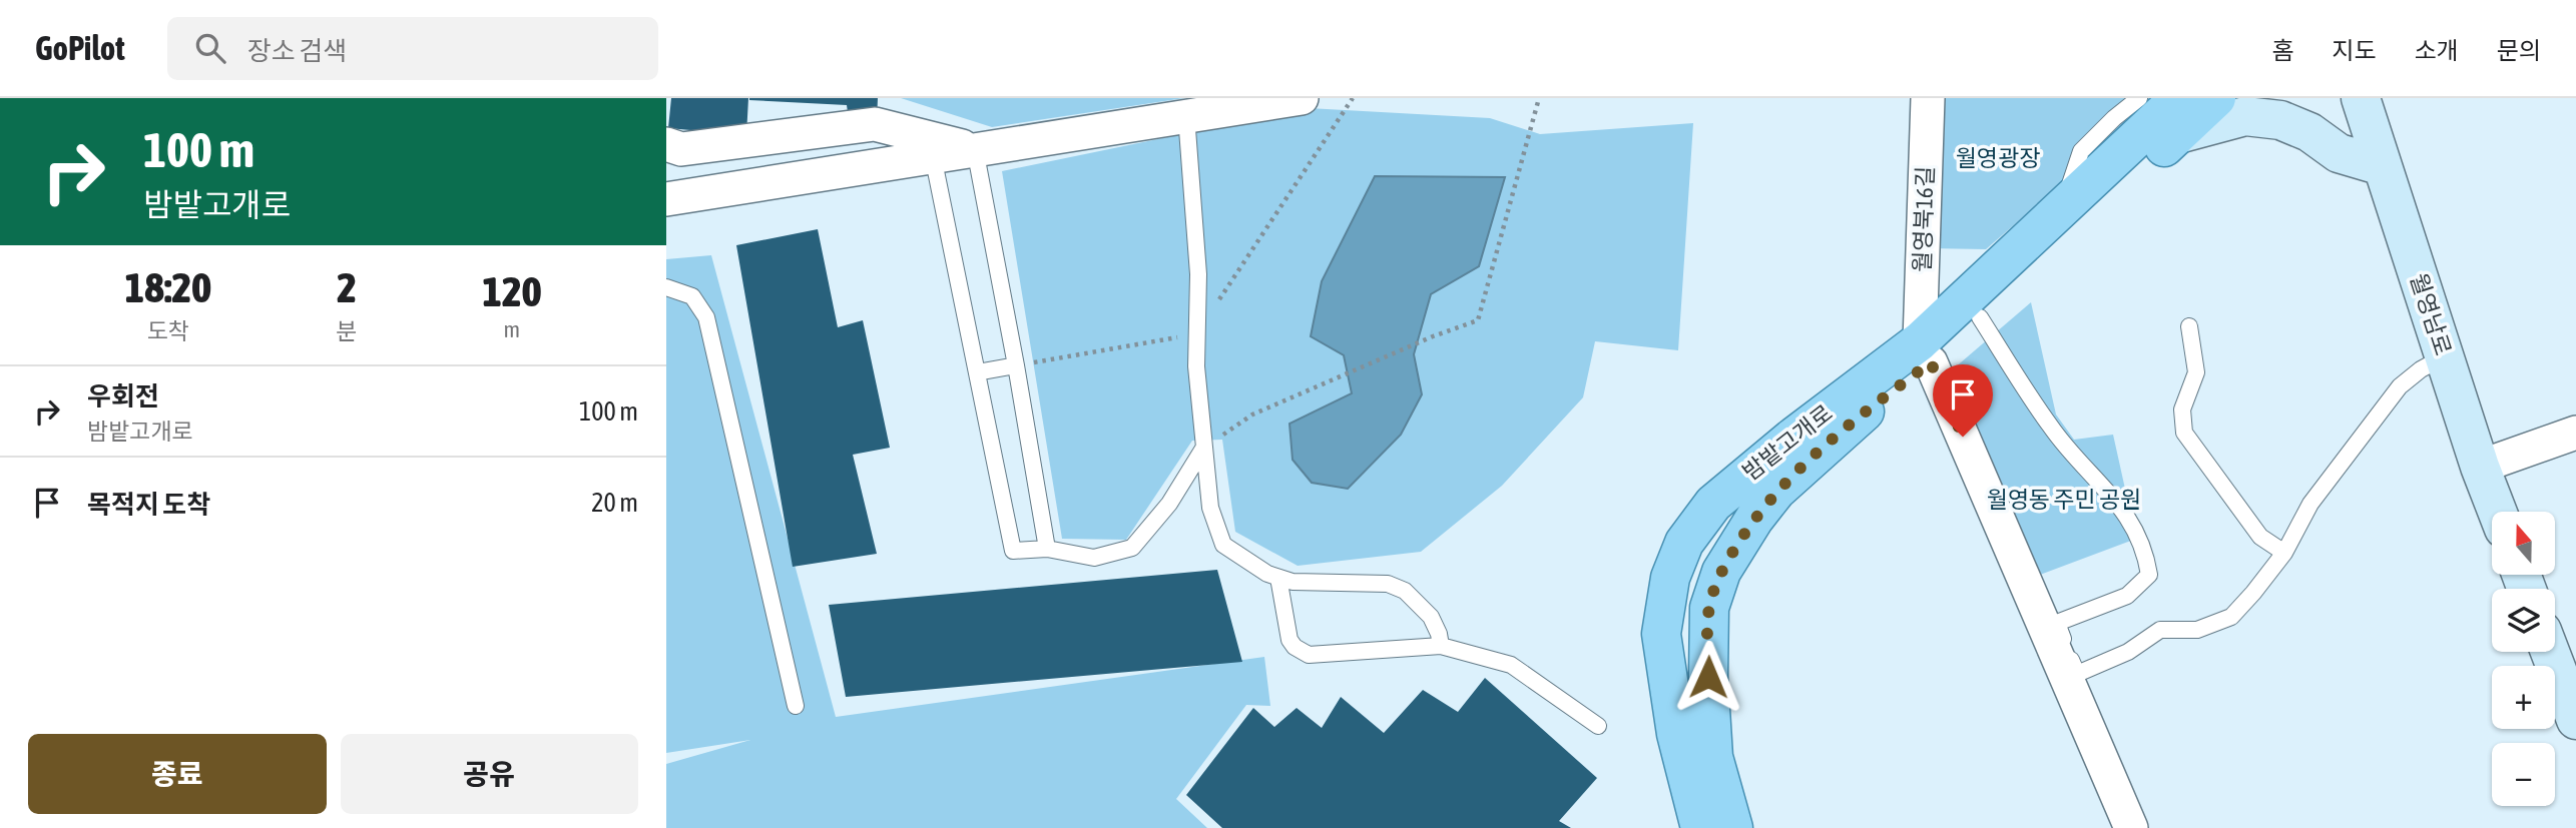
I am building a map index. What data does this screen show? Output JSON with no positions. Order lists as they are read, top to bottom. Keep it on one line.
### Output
{"streets":{"main road":["월영남로","밤밭고개로"],"street":["월영북16길"]},"crossings":[["월영북16길","밤밭고개로"]],"parks":["월영광장","월영동 주민 공원"],"north":"top","page":{"header":"GoPilot","search":"장소 검색","nav":["홈","지도","소개","문의"],"turn":["100 m","밤밭고개로"],"eta":["18:20","도착","2","분","120","m"],"list":[{"name":"우회전","note":"밤밭고개로","value":"100 m"},{"name":"목적지 도착","value":"20 m"}],"map_buttons":["+","−"],"buttons":["종료","공유"]}}
